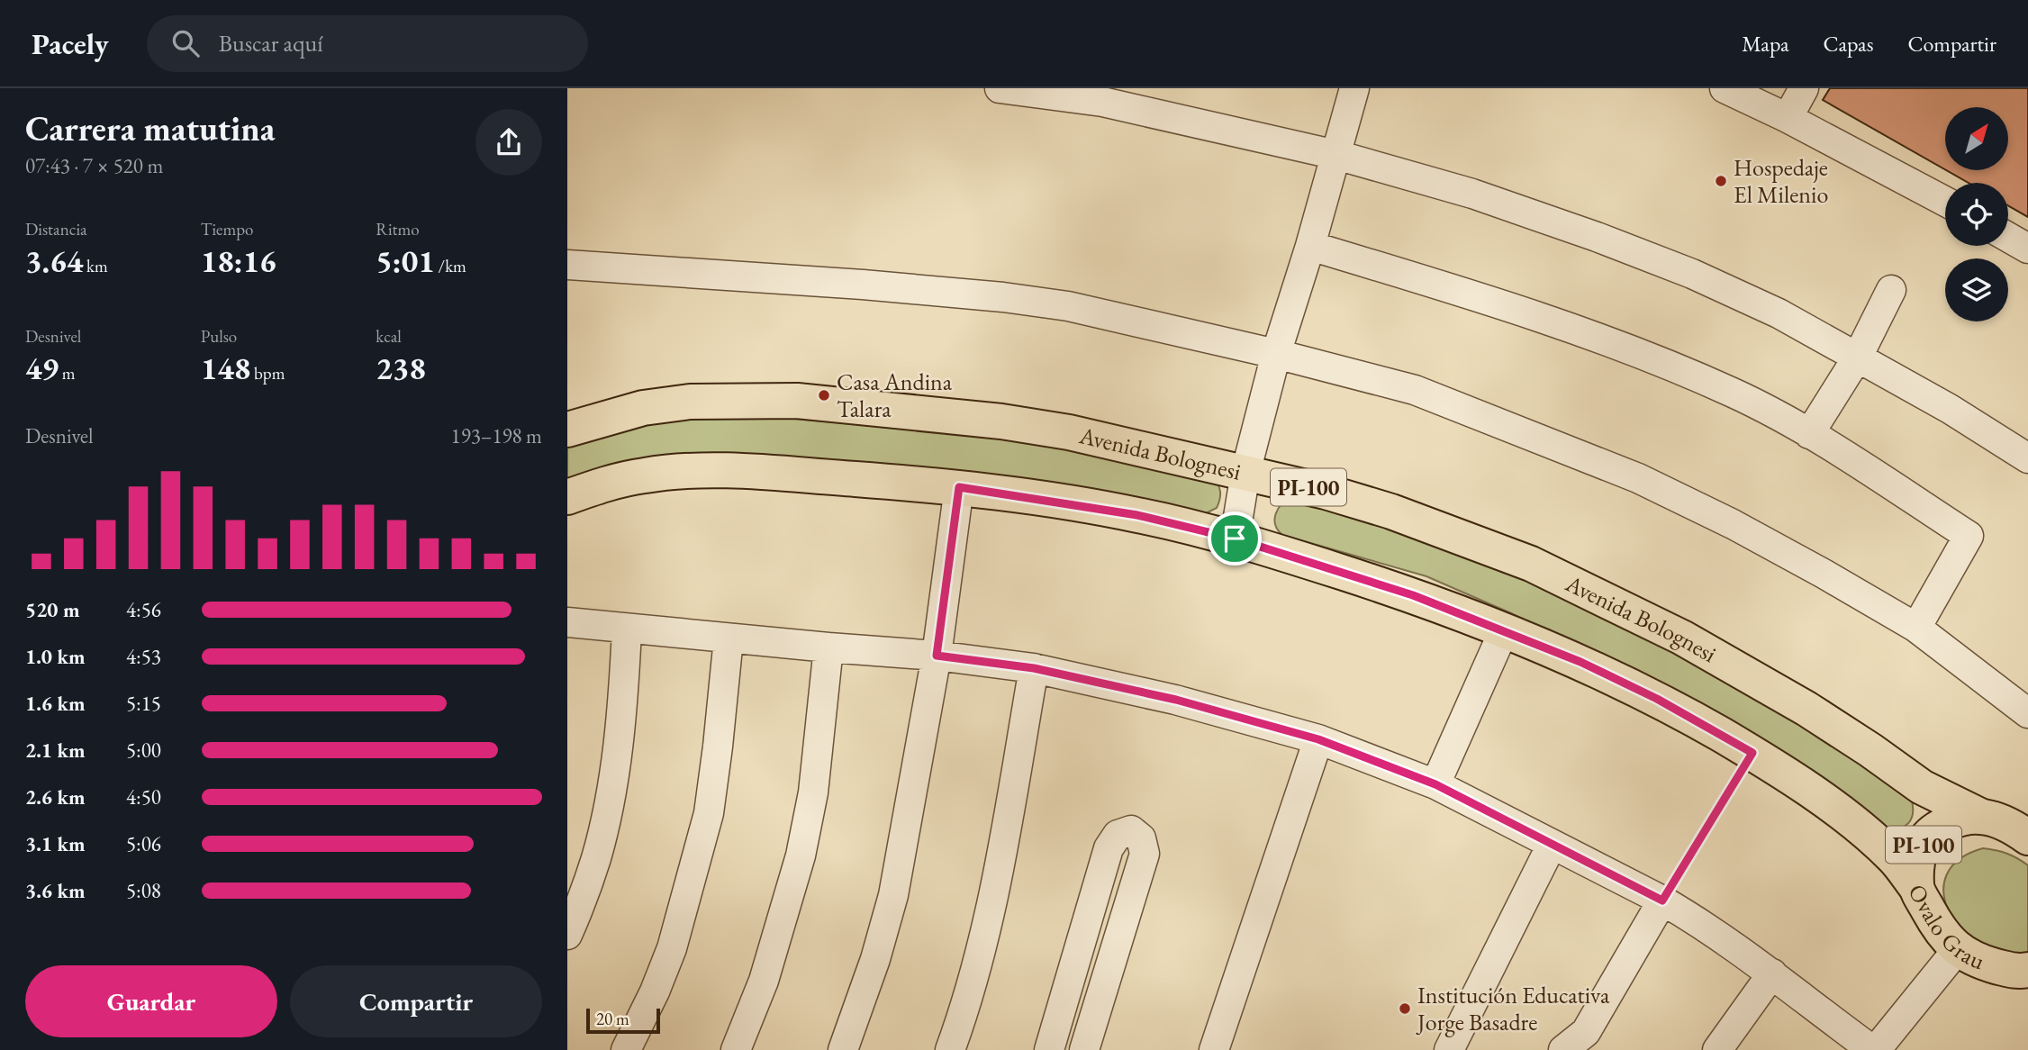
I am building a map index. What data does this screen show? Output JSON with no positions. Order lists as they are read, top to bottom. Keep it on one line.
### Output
{"streets":{"main road":["Avenida Bolognesi","PI-100","Ovalo Grau"]},"crossings":[["Avenida Bolognesi","PI-100"],["Avenida Bolognesi","Ovalo Grau"],["PI-100","Ovalo Grau"]],"places":["Hospedaje El Milenio","Casa Andina Talara","Institución Educativa Jorge Basadre"],"scale_bar":"20 m","north":"top right","page":{"header":"Pacely","search":"Buscar aquí","nav":["Mapa","Capas","Compartir"],"heading":["Carrera matutina","07:43 · 7 × 520 m"],"stats":[["Distancia","3.64 km"],["Tiempo","18:16"],["Ritmo","5:01 /km"],["Desnivel","49 m"],["Pulso","148 bpm"],["kcal","238"]],"chart":["Desnivel","193–198 m"],"list":[{"name":"520 m","note":"4:56"},{"name":"1.0 km","note":"4:53"},{"name":"1.6 km","note":"5:15"},{"name":"2.1 km","note":"5:00"},{"name":"2.6 km","note":"4:50"},{"name":"3.1 km","note":"5:06"},{"name":"3.6 km","note":"5:08"}],"buttons":["Guardar","Compartir"],"scale":"20 m"}}
